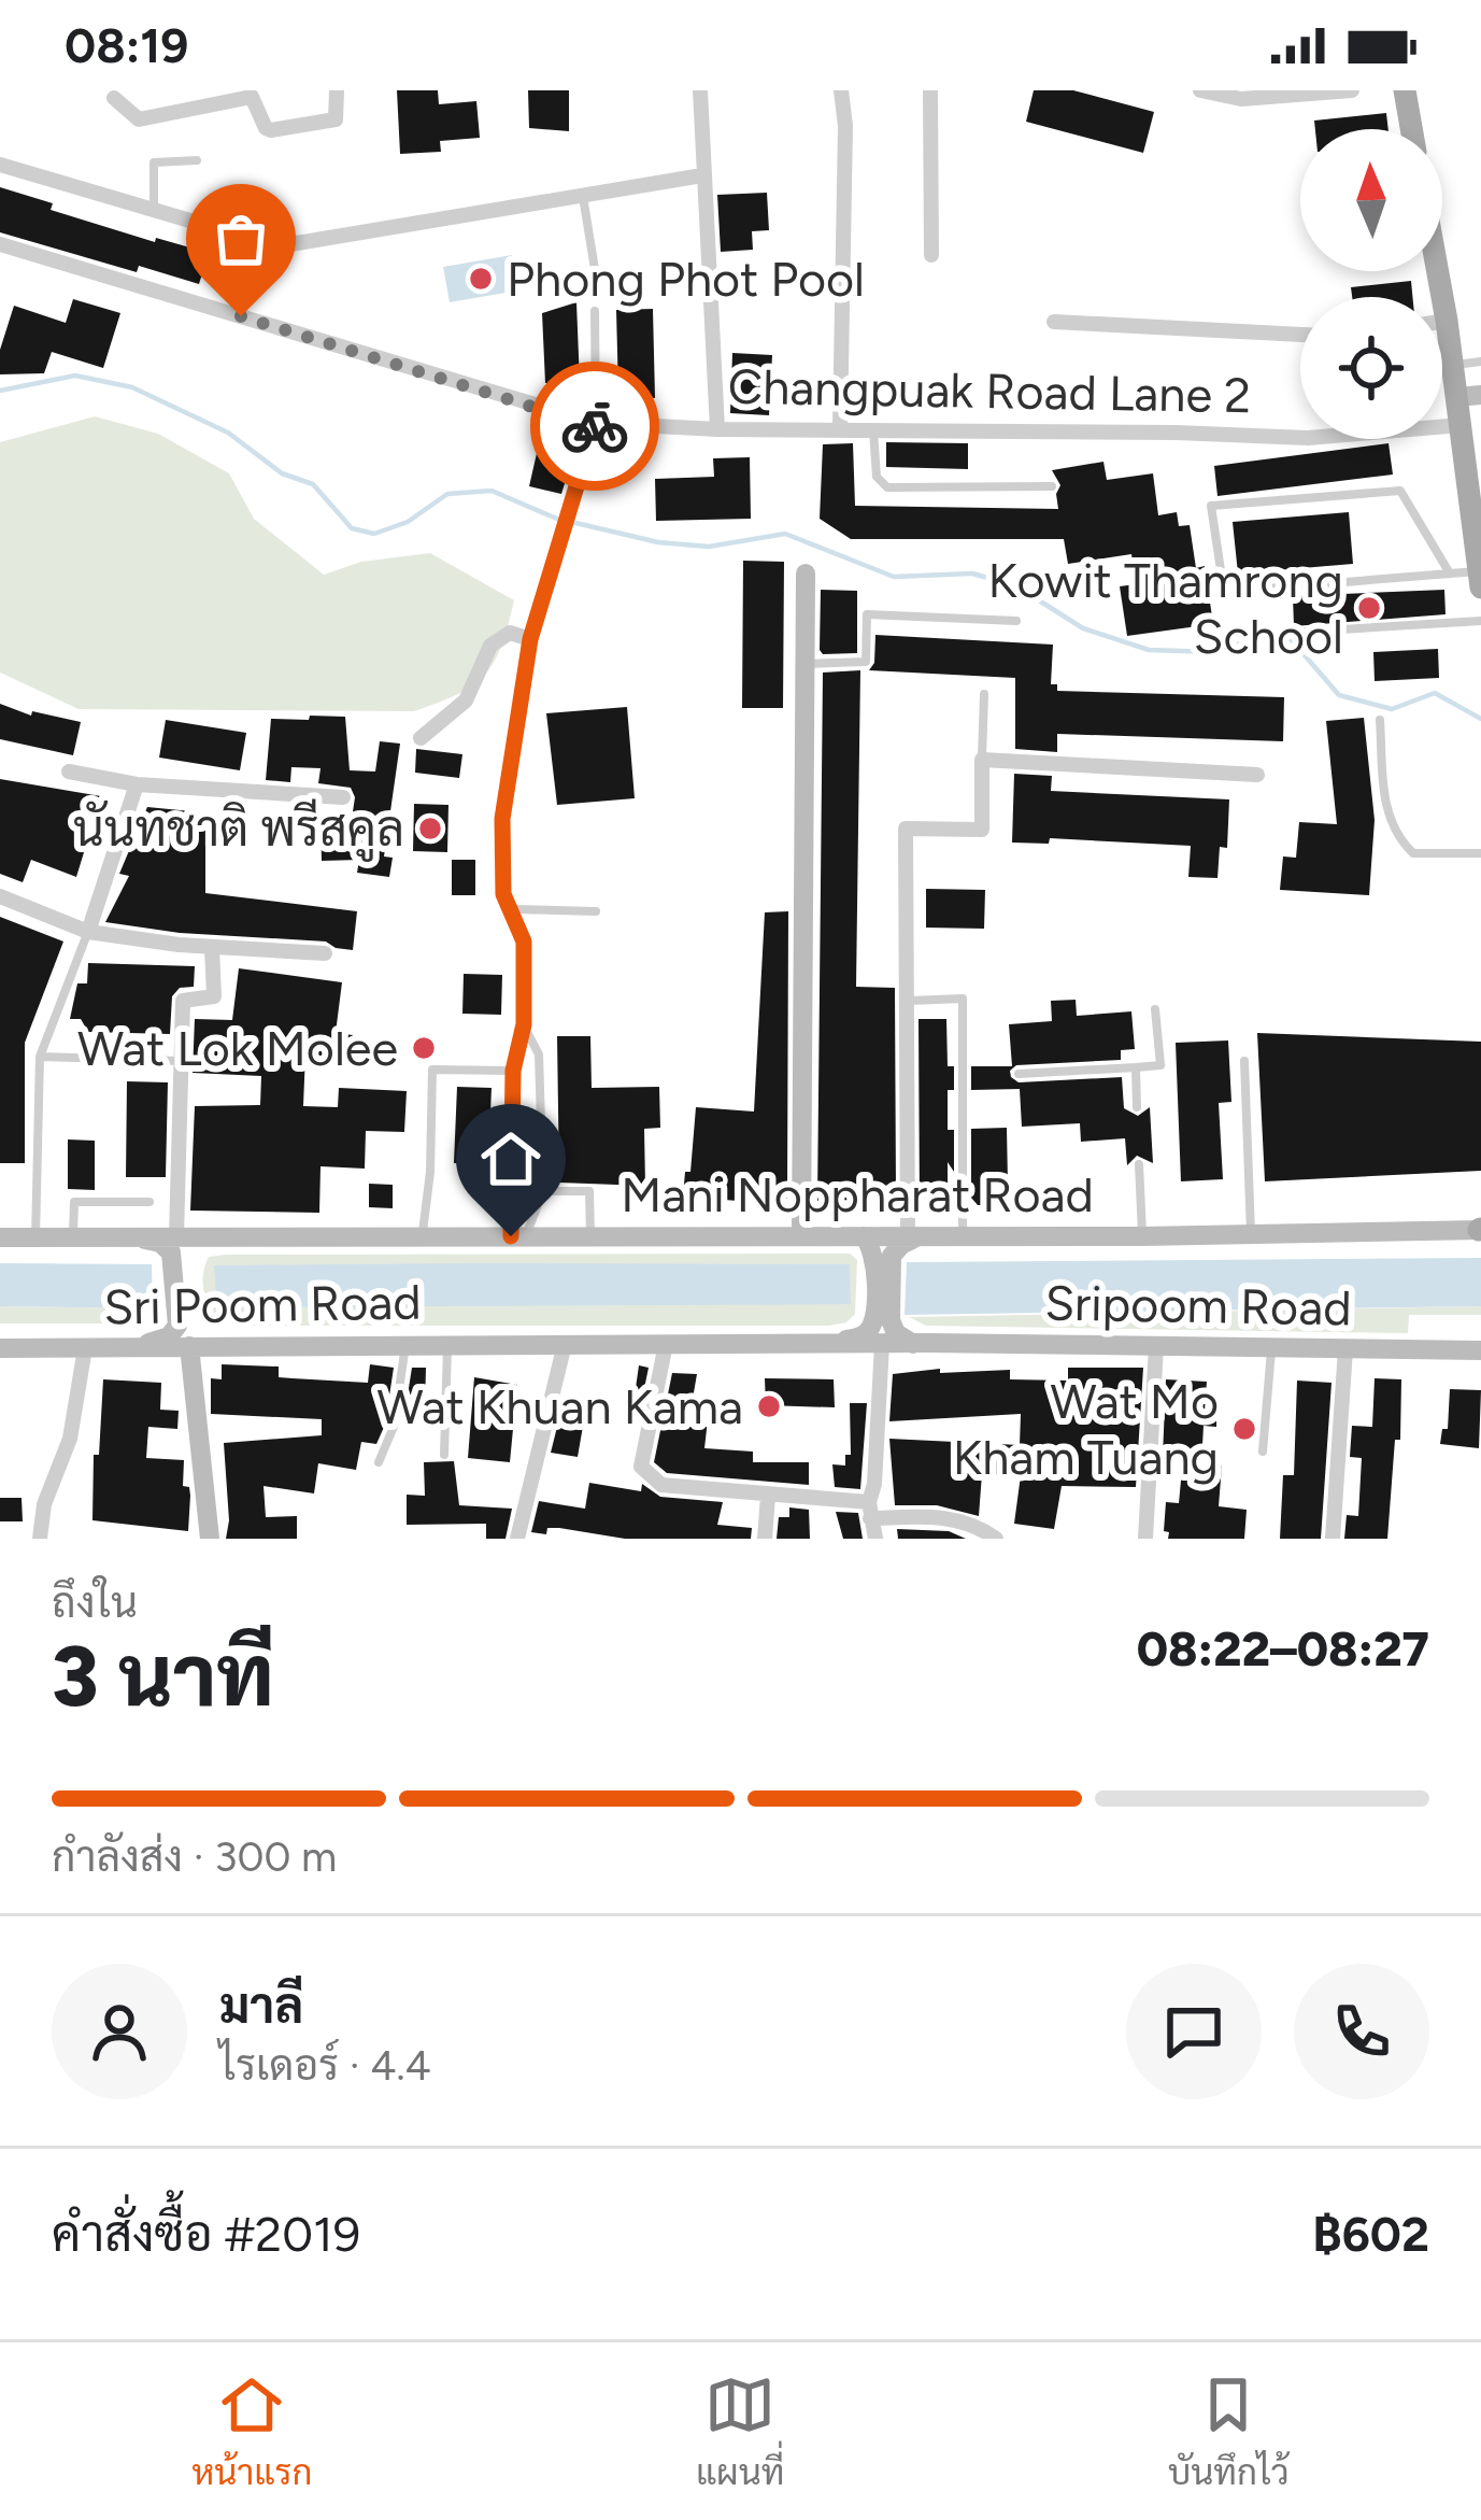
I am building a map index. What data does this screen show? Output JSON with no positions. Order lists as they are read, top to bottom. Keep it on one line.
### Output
{"streets":{"main road":["Mani Noppharat Road","Sri Poom Road","Sripoom Road"],"street":["Changpuak Road Lane 2"]},"crossings":[["Sri Poom Road","Sripoom Road"]],"places":["Phong Phot Pool","Kowit Thamrong School","นันทชาติ พรีสคูล","Wat Lok Molee","Wat Khuan Kama","Wat Mo Kham Tuang"],"north":"top","page":{"status":"08:19","heading":["3 นาที","ถึงใน","08:22–08:27"],"panel":["มาลี","ไรเดอร์ · 4.4","คำสั่งซื้อ #2019","฿602"],"bar":"กำลังส่ง · 300 m","tabs":["หน้าแรก","แผนที่","บันทึกไว้"]}}
